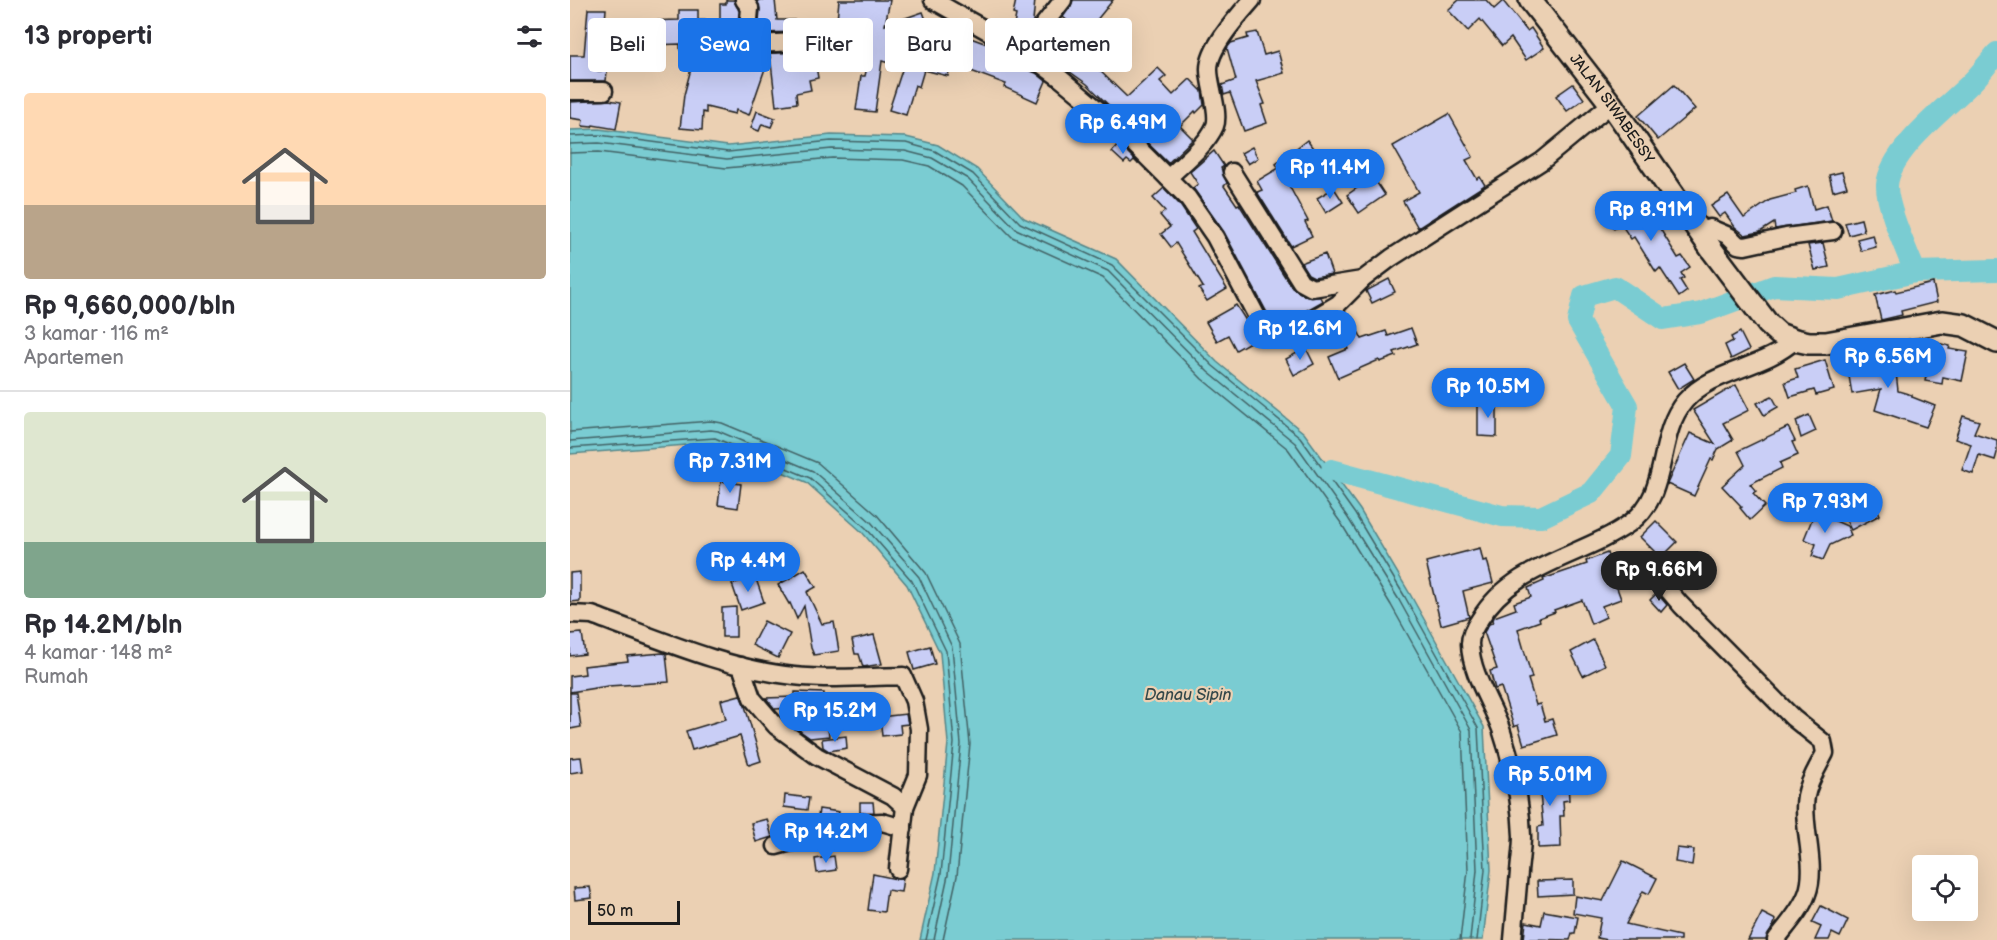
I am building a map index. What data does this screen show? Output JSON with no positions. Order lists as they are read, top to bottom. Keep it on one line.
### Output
{"streets":{"main road":["JALAN SIWABESSY"]},"water":["Danau Sipin"],"scale_bar":"50 m","page":{"heading":"13 properti","chip":["Beli","Sewa","Filter","Baru","Apartemen"],"list":[{"name":"Rp 9,660,000/bln","note":"3 kamar · 116 m² · Apartemen"},{"name":"Rp 14.2M/bln","note":"4 kamar · 148 m² · Rumah"}],"price":["Rp 6.49M","Rp 11.4M","Rp 8.91M","Rp 12.6M","Rp 6.56M","Rp 10.5M","Rp 7.31M","Rp 7.93M","Rp 4.4M","Rp 9.66M","Rp 15.2M","Rp 5.01M","Rp 14.2M"],"scale":"50 m"}}
